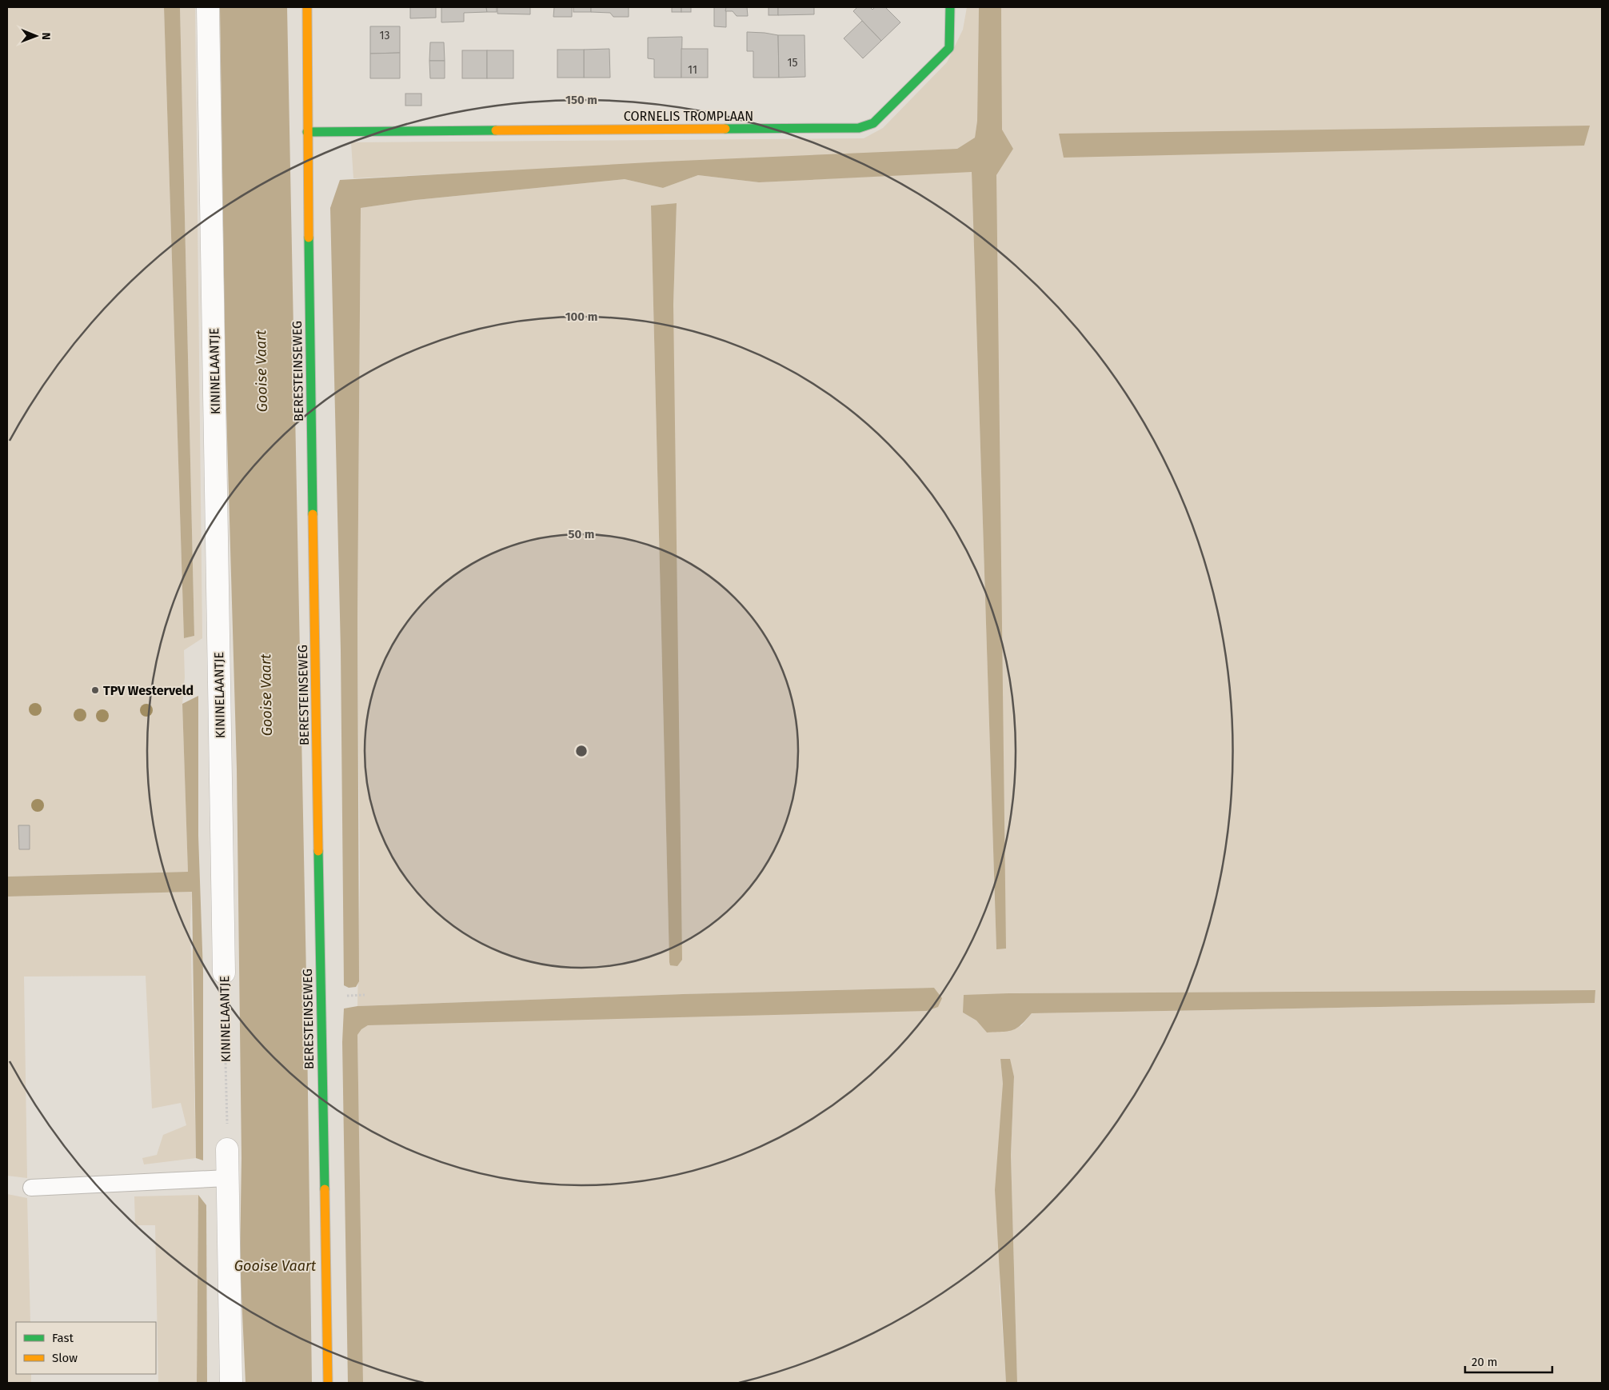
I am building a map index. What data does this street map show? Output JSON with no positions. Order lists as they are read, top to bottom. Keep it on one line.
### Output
{"streets":{"street":["CORNELIS TROMPLAAN","KININELAANTJE","BERESTEINSEWEG"]},"crossings":[["CORNELIS TROMPLAAN","BERESTEINSEWEG"]],"water":["Gooise Vaart"],"places":["TPV Westerveld"],"house_numbers":["13","15","11"],"legend":["Fast","Slow"],"scale_bar":"20 m","north":"right","rings":["150 m","100 m","50 m"]}
